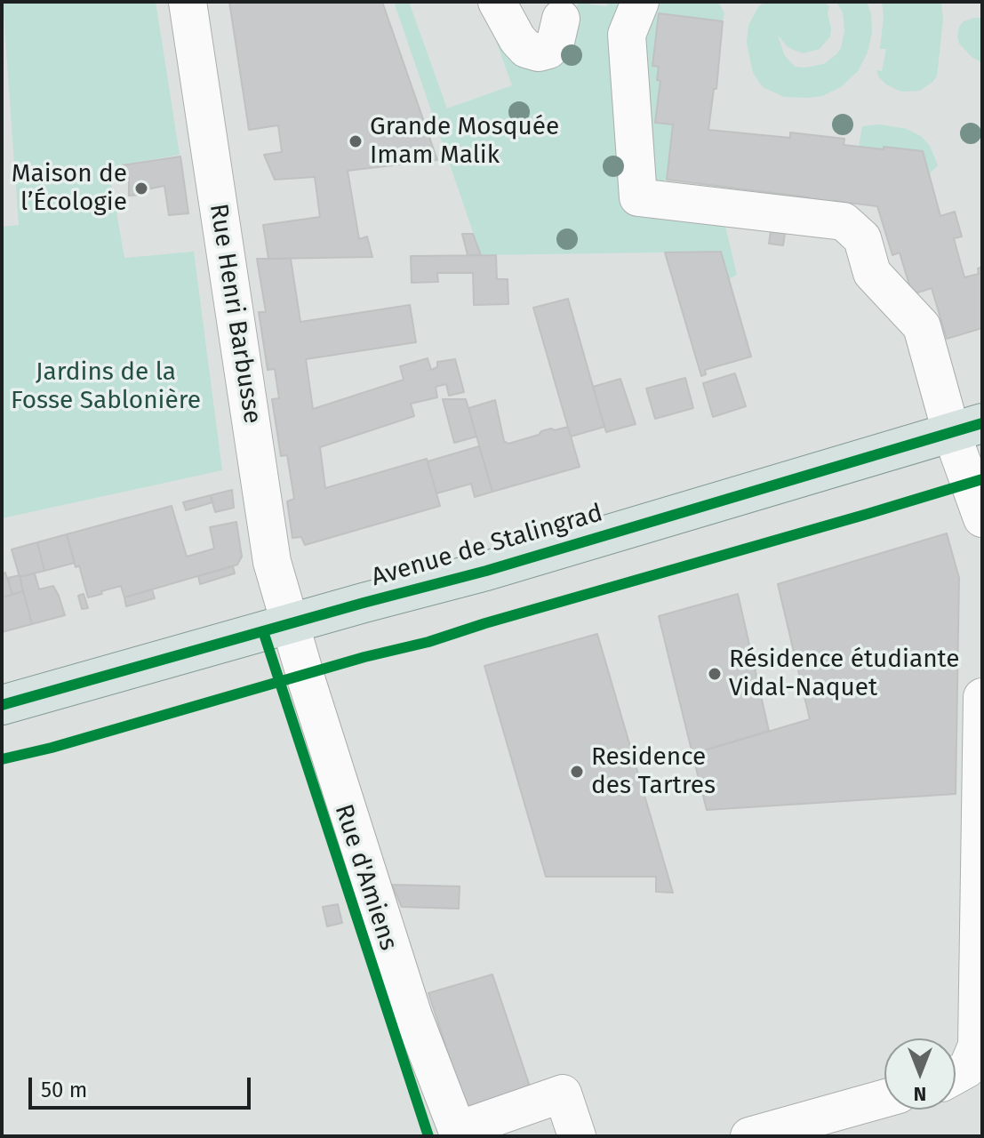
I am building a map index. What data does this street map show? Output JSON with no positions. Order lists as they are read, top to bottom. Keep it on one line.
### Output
{"streets":{"main road":["Avenue de Stalingrad"],"street":["Rue Henri Barbusse","Rue d'Amiens"]},"crossings":[["Rue Henri Barbusse","Avenue de Stalingrad"],["Rue Henri Barbusse","Rue d'Amiens"],["Avenue de Stalingrad","Rue d'Amiens"]],"parks":["Jardins de la Fosse Sablonière"],"places":["Grande Mosquée Imam Malik","Maison de l’Écologie","Résidence étudiante Vidal-Naquet","Residence des Tartres"],"scale_bar":"50 m","north":"bottom"}
